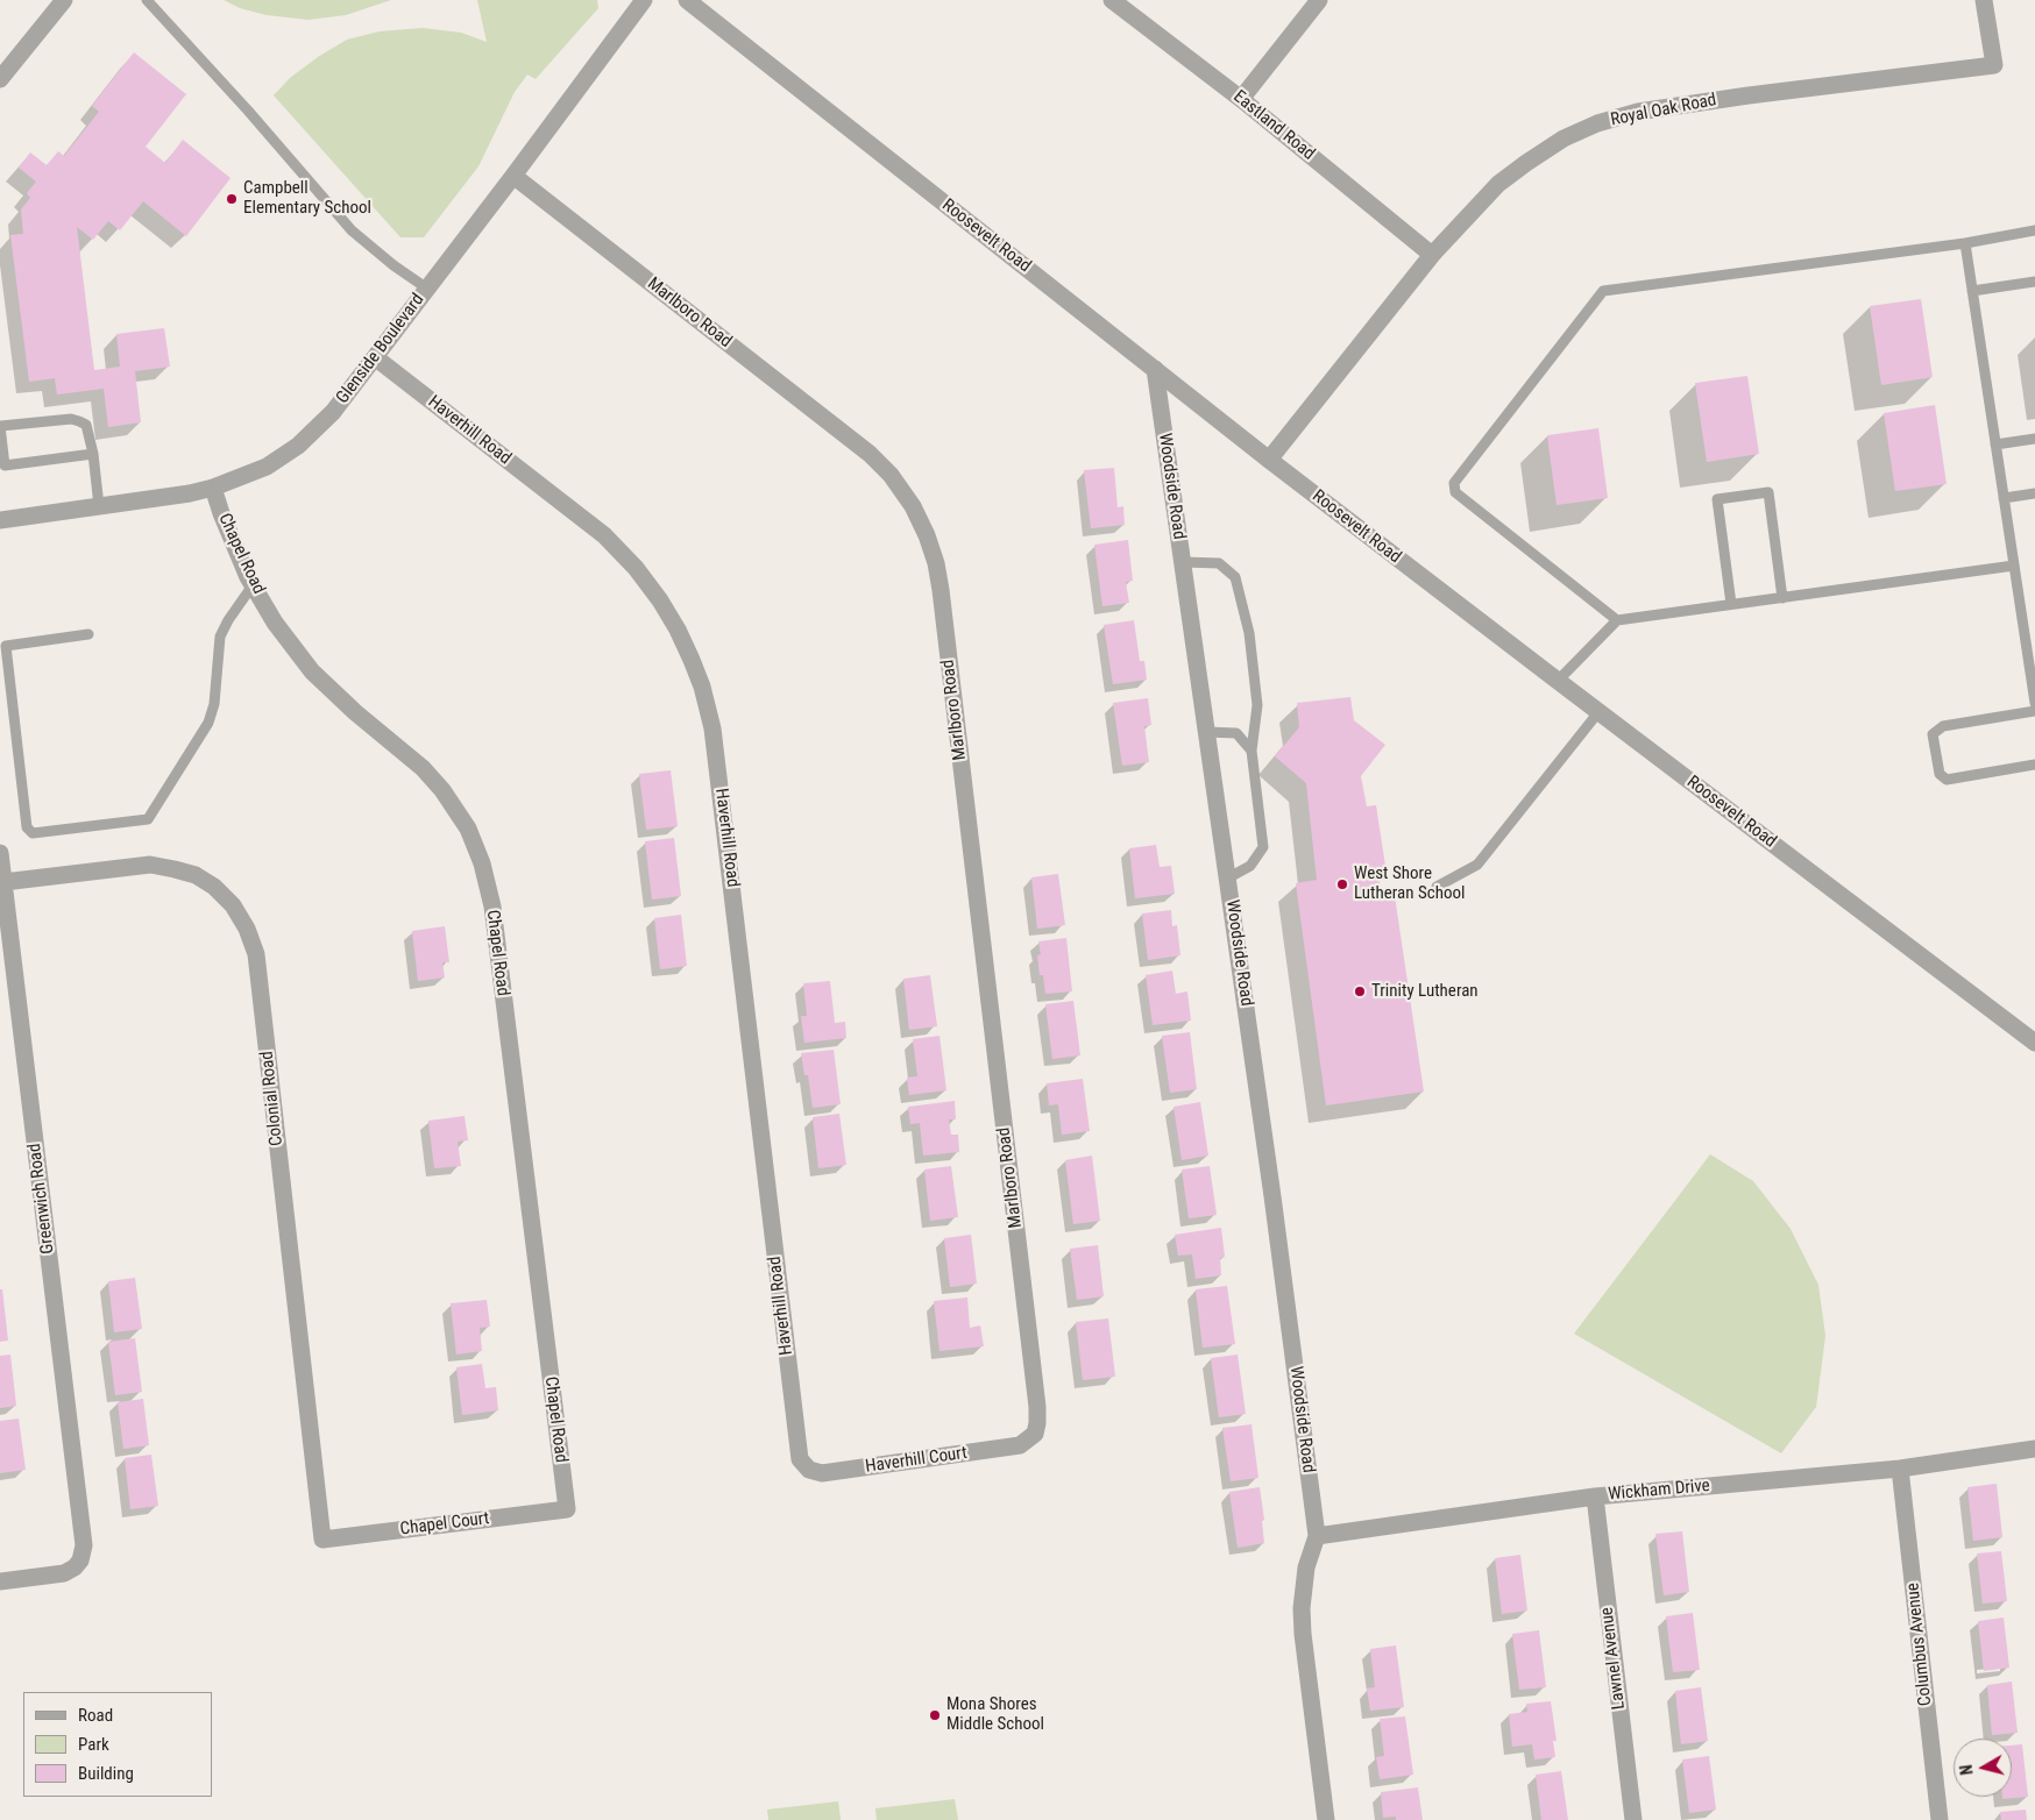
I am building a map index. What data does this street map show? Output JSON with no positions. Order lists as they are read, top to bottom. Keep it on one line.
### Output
{"streets":{"street":["Royal Oak Road","Eastland Road","Roosevelt Road","Marlboro Road","Glenside Boulevard","Haverhill Road","Woodside Road","Chapel Road","Colonial Road","Greenwich Road","Haverhill Court","Wickham Drive","Chapel Court","Columbus Avenue","Lawnel Avenue"]},"crossings":[["Royal Oak Road","Eastland Road"],["Royal Oak Road","Roosevelt Road"],["Roosevelt Road","Woodside Road"],["Marlboro Road","Glenside Boulevard"],["Marlboro Road","Haverhill Court"],["Glenside Boulevard","Haverhill Road"],["Glenside Boulevard","Chapel Road"],["Haverhill Road","Haverhill Court"],["Woodside Road","Wickham Drive"],["Chapel Road","Chapel Court"],["Colonial Road","Greenwich Road"],["Colonial Road","Chapel Court"],["Wickham Drive","Columbus Avenue"],["Wickham Drive","Lawnel Avenue"]],"places":["Campbell Elementary School","West Shore Lutheran School","Trinity Lutheran","Mona Shores Middle School"],"legend":["Road","Park","Building"],"north":"left"}
